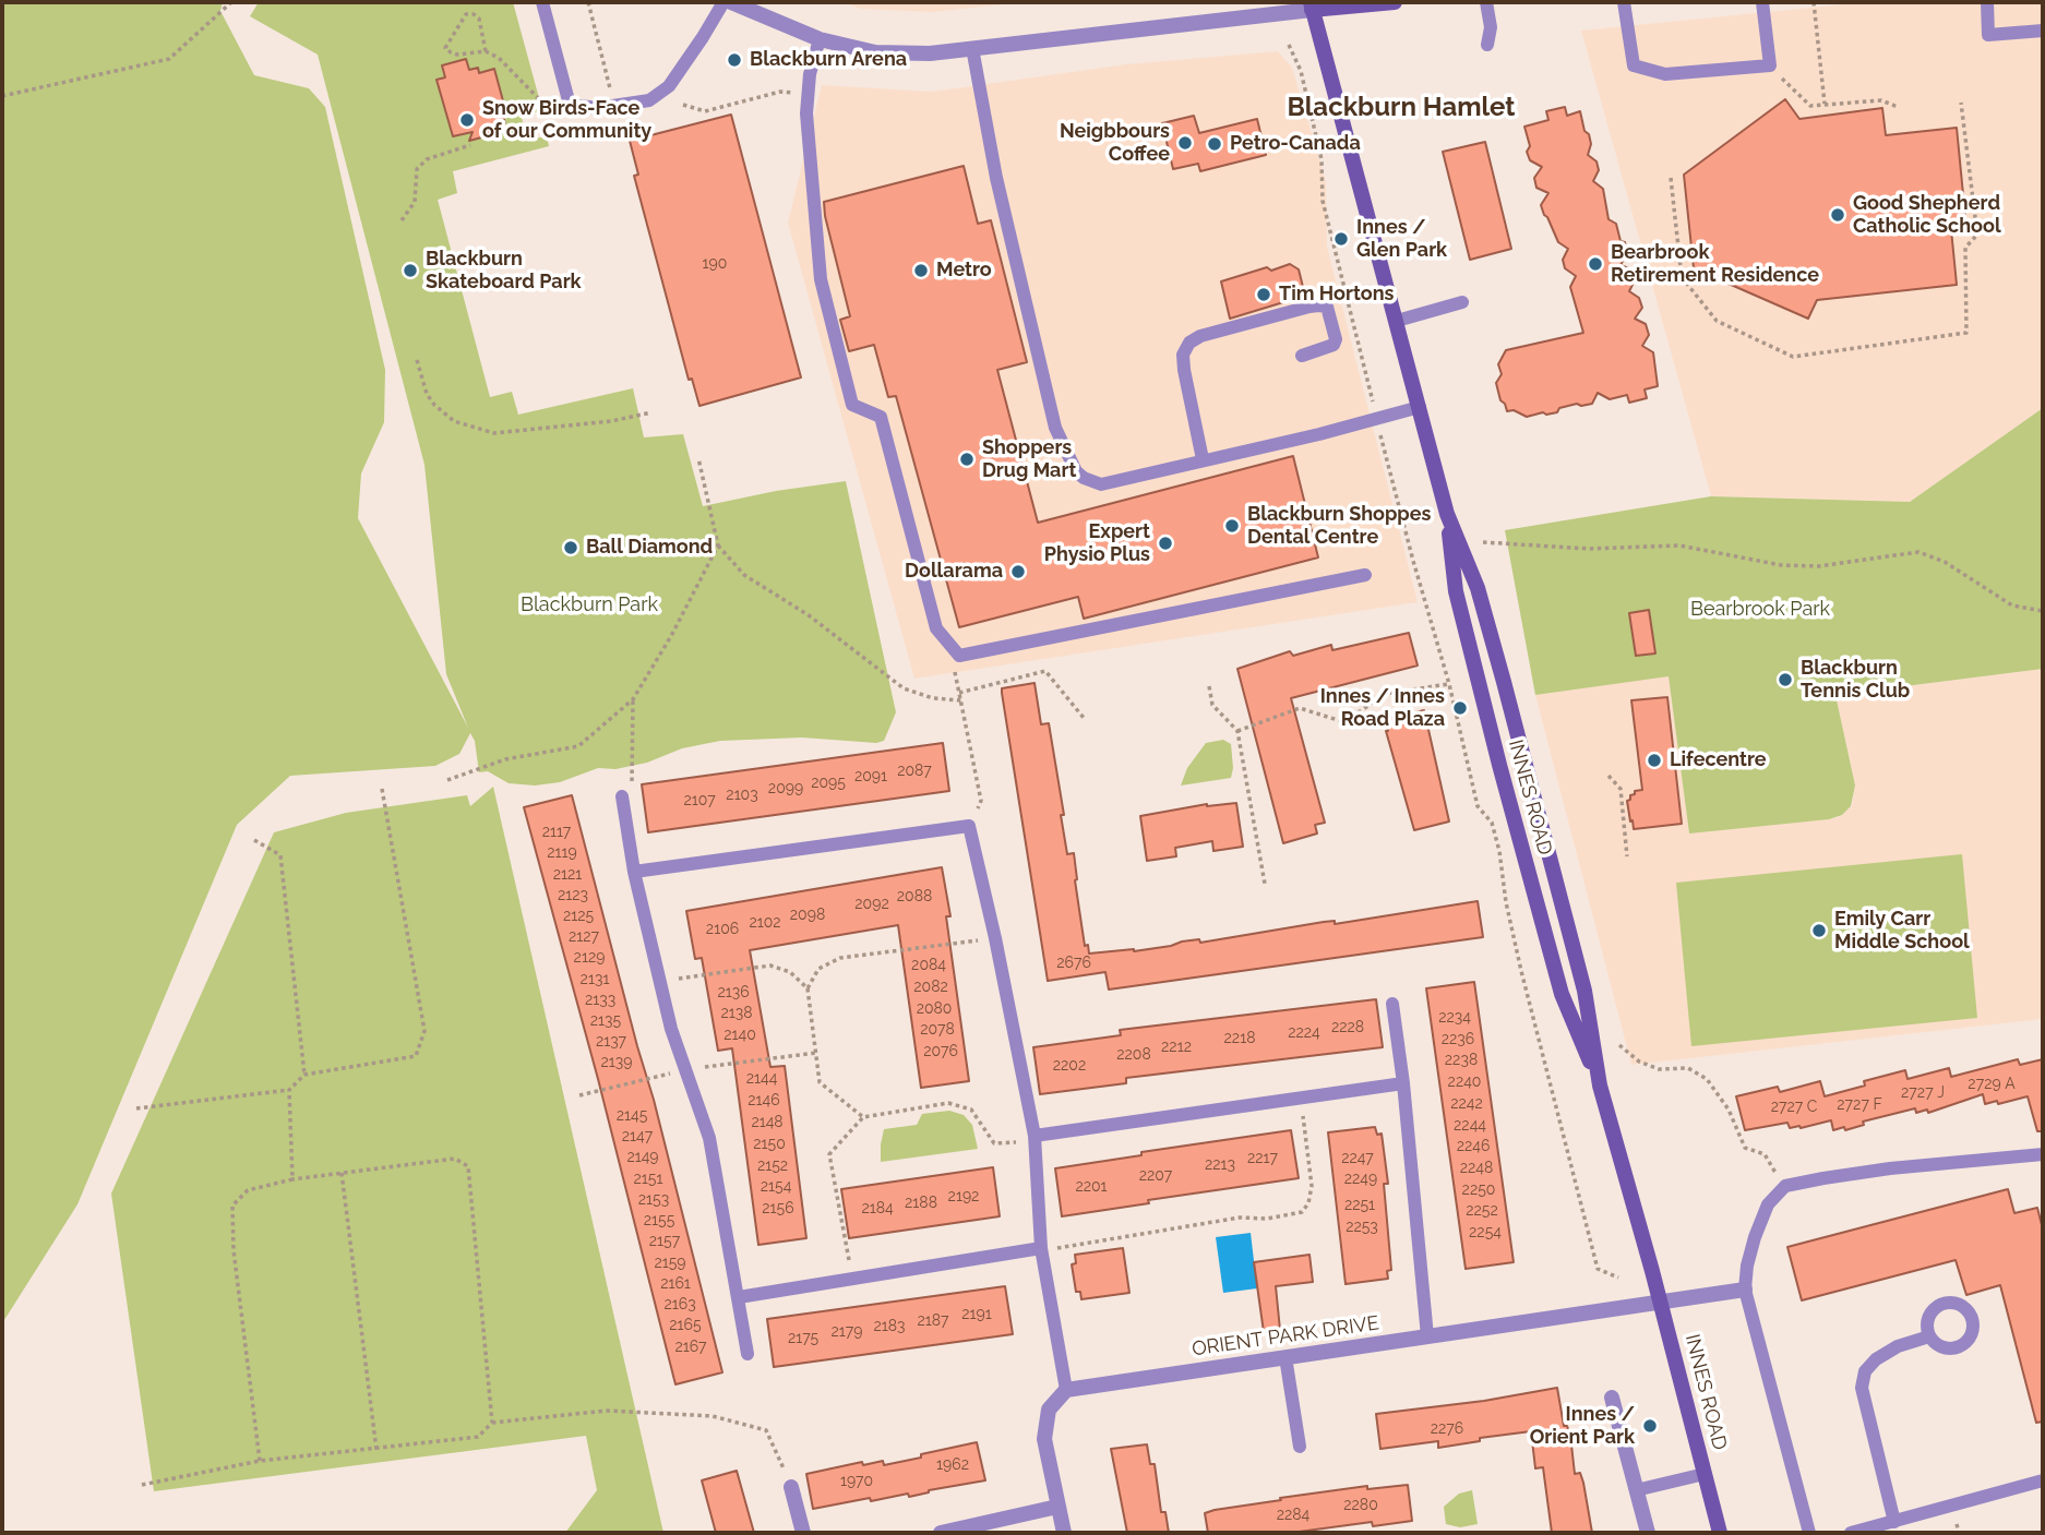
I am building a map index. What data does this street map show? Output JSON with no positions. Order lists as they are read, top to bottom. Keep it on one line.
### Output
{"streets":{"street":["INNES ROAD","ORIENT PARK DRIVE"]},"crossings":[["INNES ROAD","ORIENT PARK DRIVE"]],"districts":["Blackburn Hamlet"],"parks":["Blackburn Park","Bearbrook Park"],"places":["Blackburn Arena","Snow Birds-Face of our Community","Neigbbours Coffee","Petro-Canada","Good Shepherd Catholic School","Innes / Glen Park","Bearbrook Retirement Residence","Blackburn Skateboard Park","Metro","Tim Hortons","Shoppers Drug Mart","Blackburn Shoppes Dental Centre","Expert Physio Plus","Ball Diamond","Dollarama","Blackburn Tennis Club","Innes / Innes Road Plaza","Lifecentre","Emily Carr Middle School","Innes / Orient Park"],"house_numbers":["190","2087","2091","2095","2099","2103","2107","2117","2119","2121","2123","2088","2092","2098","2125","2102","2106","2127","2129","2676","2084","2131","2082","2136","2133","2080","2138","2234","2135","2228","2078","2224","2140","2218","2236","2137","2212","2076","2208","2238","2139","2202","2144","2240","2729 A","2727 J","2146","2242","2727 F","2727 C","2145","2148","2244","2147","2150","2246","2149","2217","2247","2213","2152","2248","2207","2151","2249","2154","2201","2250","2192","2153","2188","2251","2156","2184","2252","2155","2253","2254","2157","2159","2161","2163","2191","2187","2165","2183","2179","2175","2167","2276","1962","1970","2280","2284"]}
